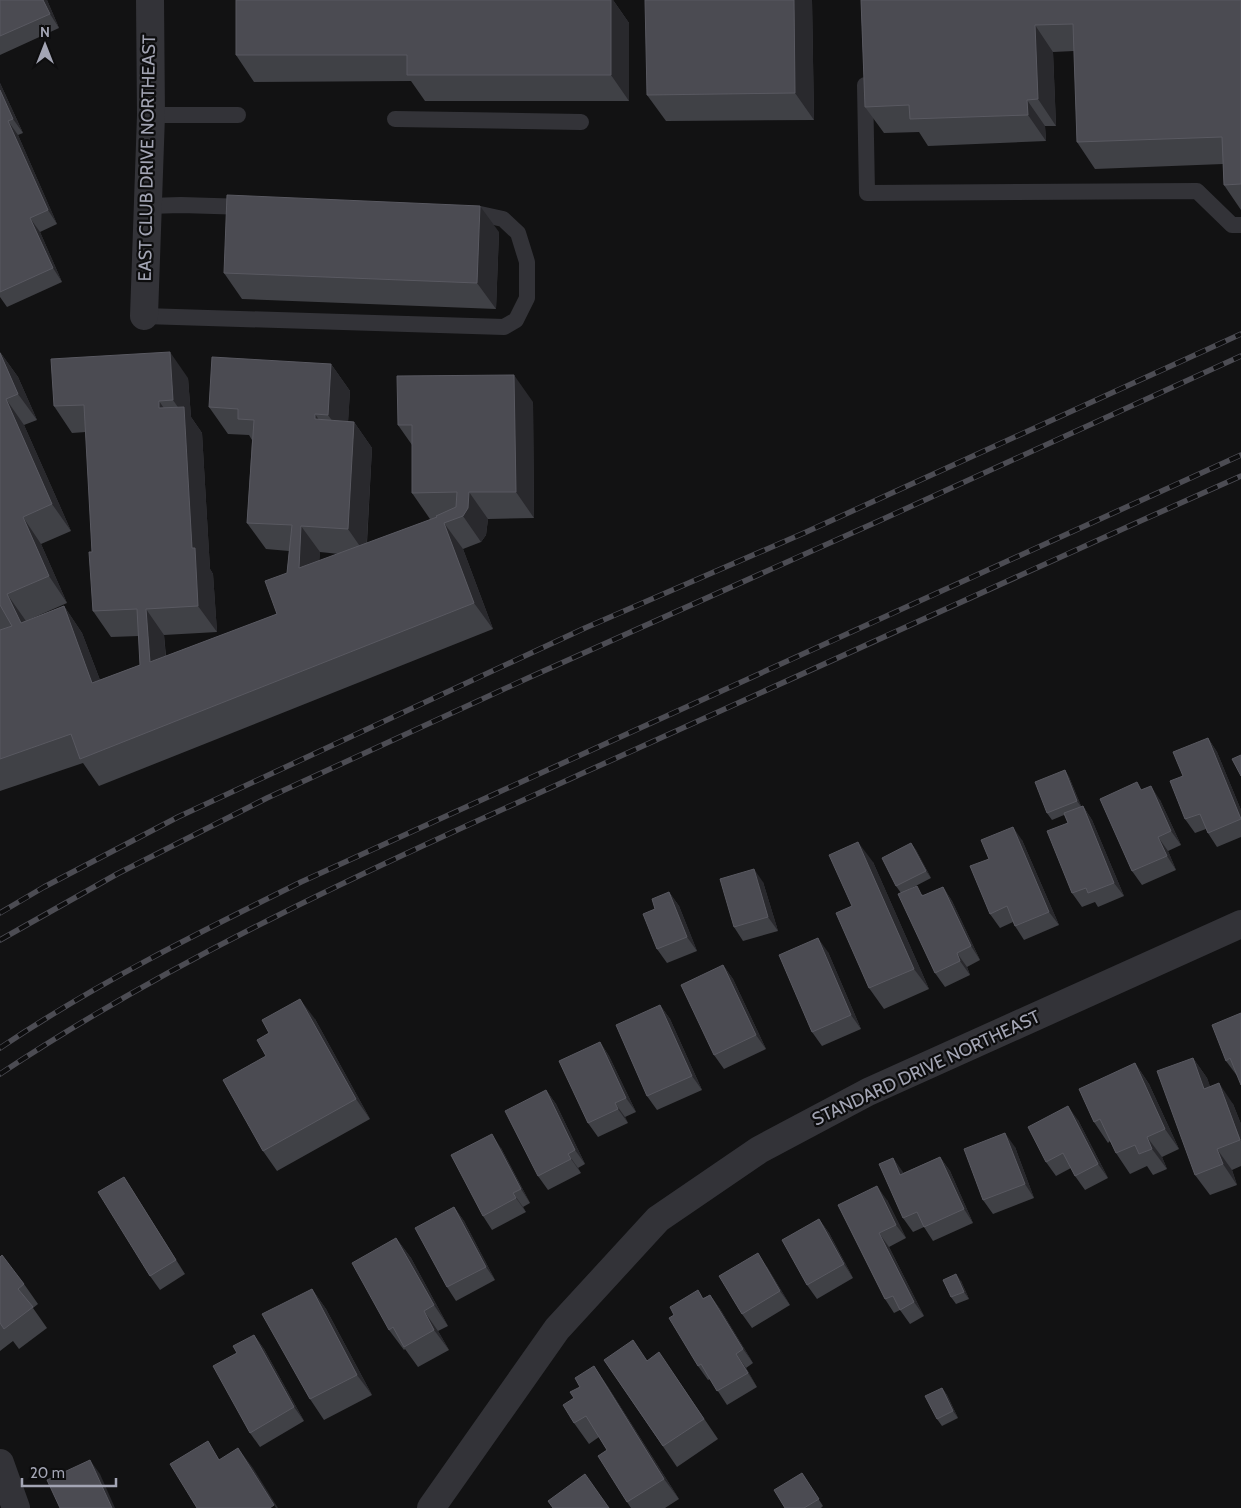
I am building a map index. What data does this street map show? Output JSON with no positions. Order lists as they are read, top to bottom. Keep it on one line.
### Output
{"streets":{"street":["EAST CLUB DRIVE NORTHEAST","STANDARD DRIVE NORTHEAST"]},"scale_bar":"20 m","north":"top"}
